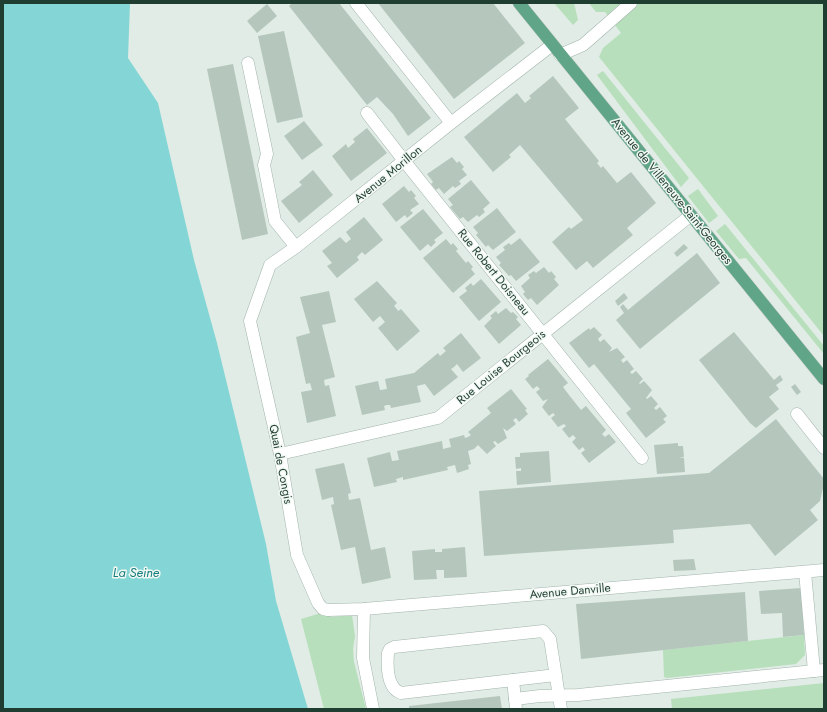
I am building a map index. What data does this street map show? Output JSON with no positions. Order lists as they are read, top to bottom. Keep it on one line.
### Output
{"streets":{"main road":["Avenue de Villeneuve-Saint-Georges"],"street":["Avenue Morillon","Rue Robert Doisneau","Rue Louise Bourgeois","Quai de Congis","Avenue Danville"]},"crossings":[["Avenue Morillon","Avenue de Villeneuve-Saint-Georges"],["Avenue Morillon","Rue Robert Doisneau"],["Avenue Morillon","Quai de Congis"],["Avenue de Villeneuve-Saint-Georges","Rue Louise Bourgeois"],["Rue Robert Doisneau","Rue Louise Bourgeois"],["Rue Louise Bourgeois","Quai de Congis"],["Quai de Congis","Avenue Danville"]],"water":["La Seine"]}
